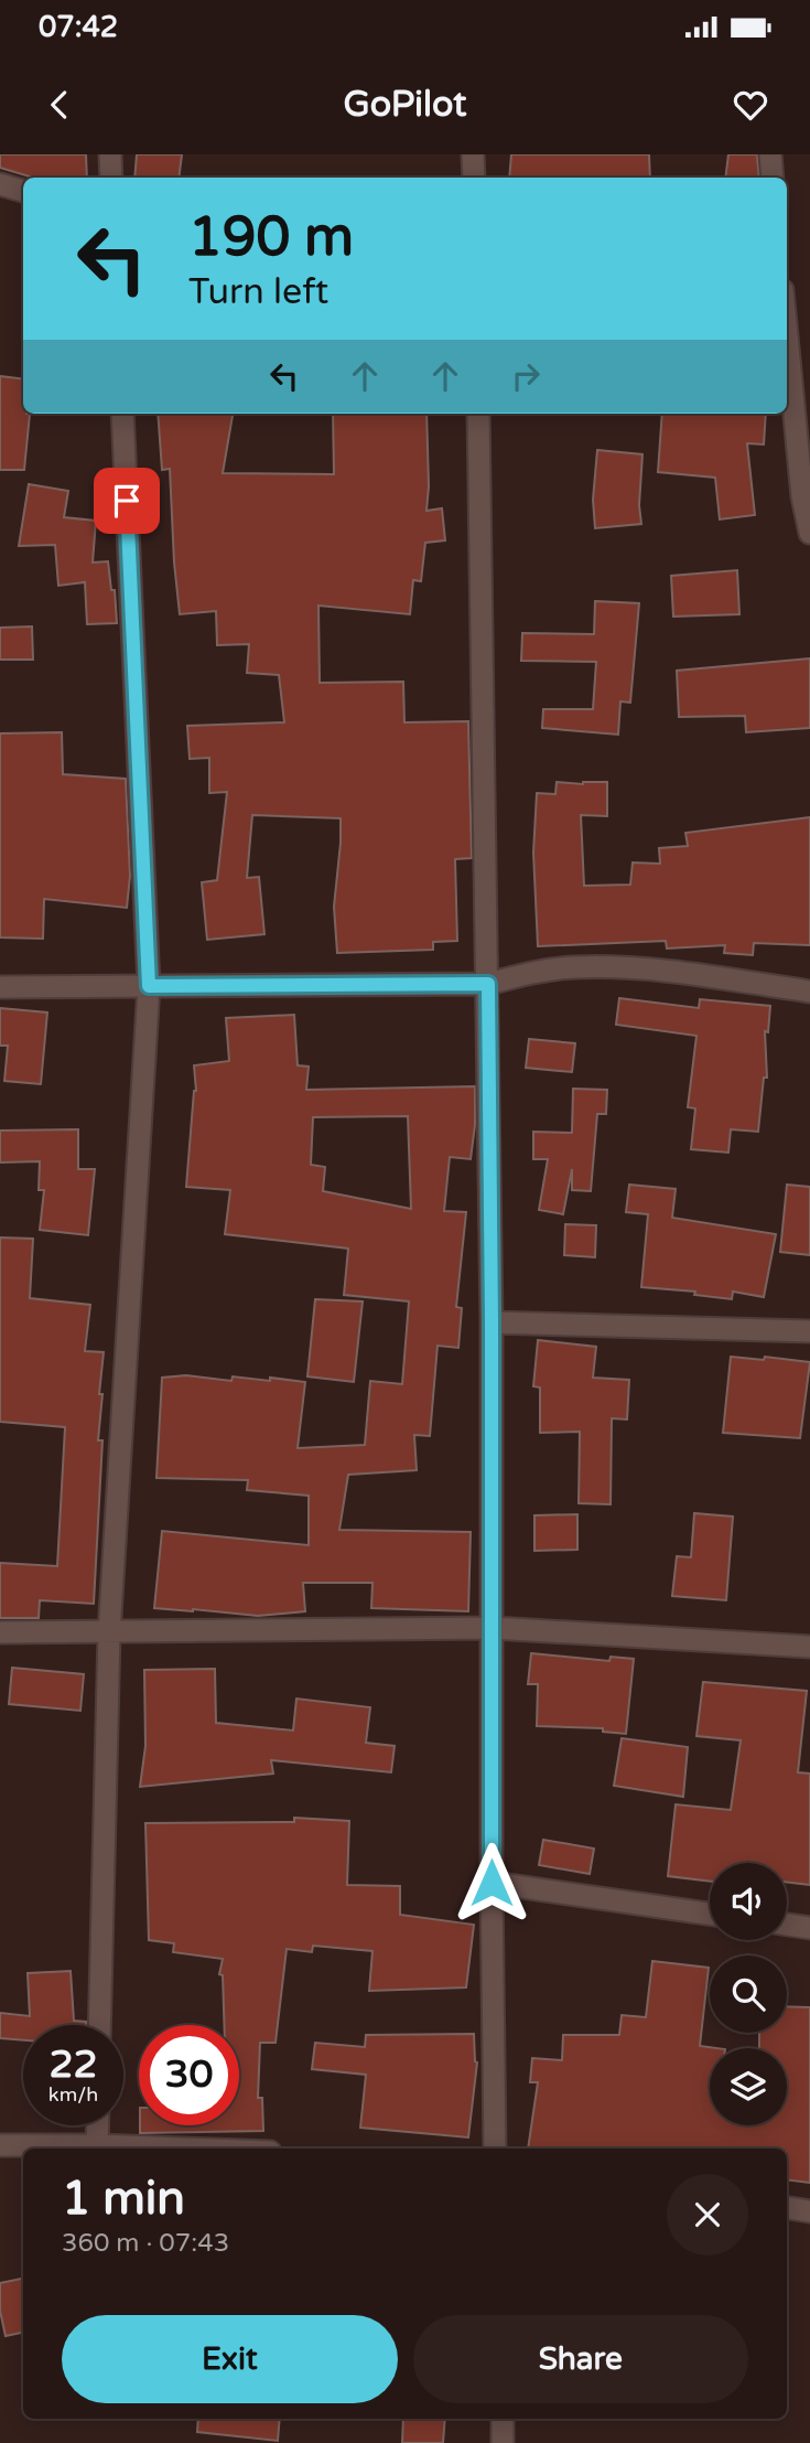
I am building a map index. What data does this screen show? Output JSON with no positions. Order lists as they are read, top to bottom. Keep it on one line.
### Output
{"page":{"status":"07:42","header":"GoPilot","turn":["190 m","Turn left"],"speed":"22 km/h","limit":"30","heading":["1 min","360 m · 07:43"],"buttons":["Exit","Share"]}}
